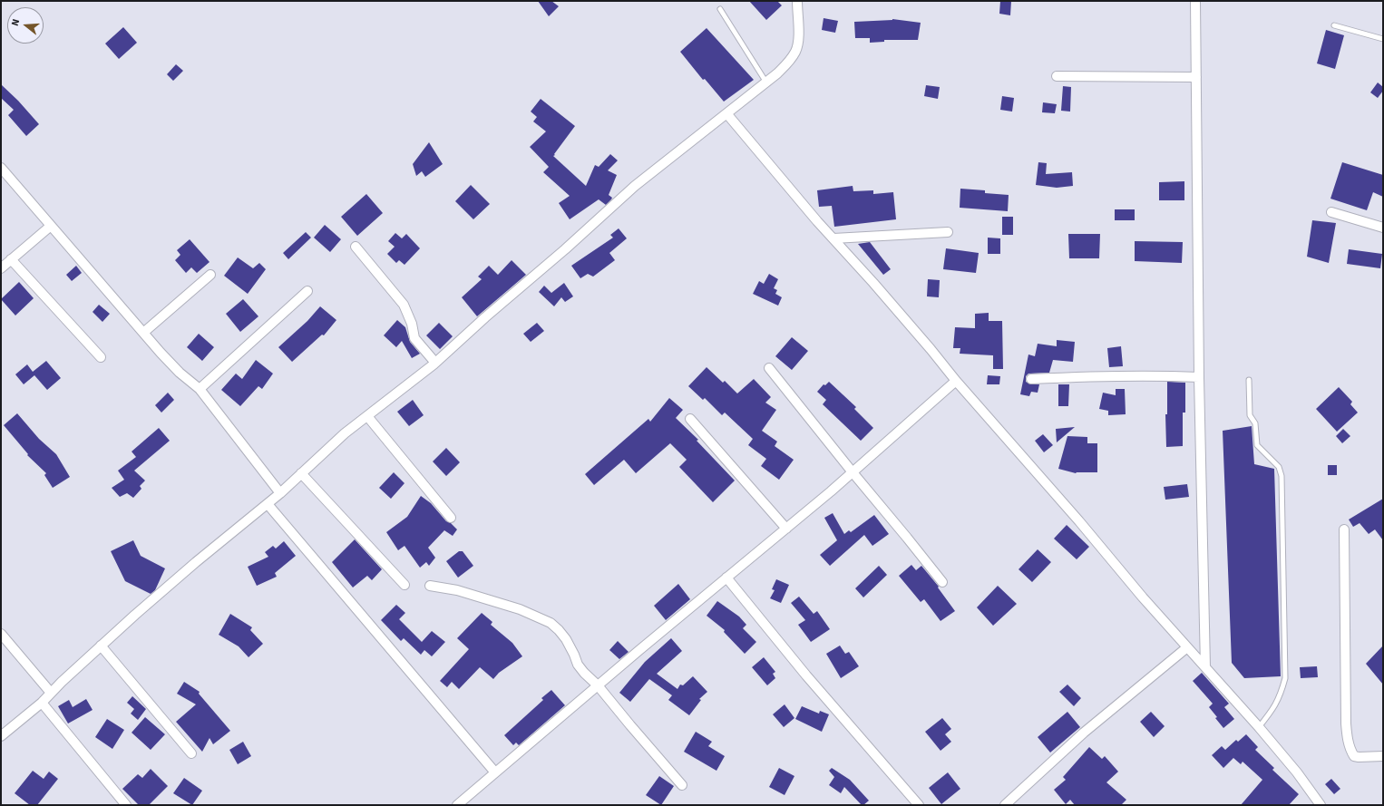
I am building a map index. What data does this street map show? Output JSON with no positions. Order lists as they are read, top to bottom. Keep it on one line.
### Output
{"north":"left"}
